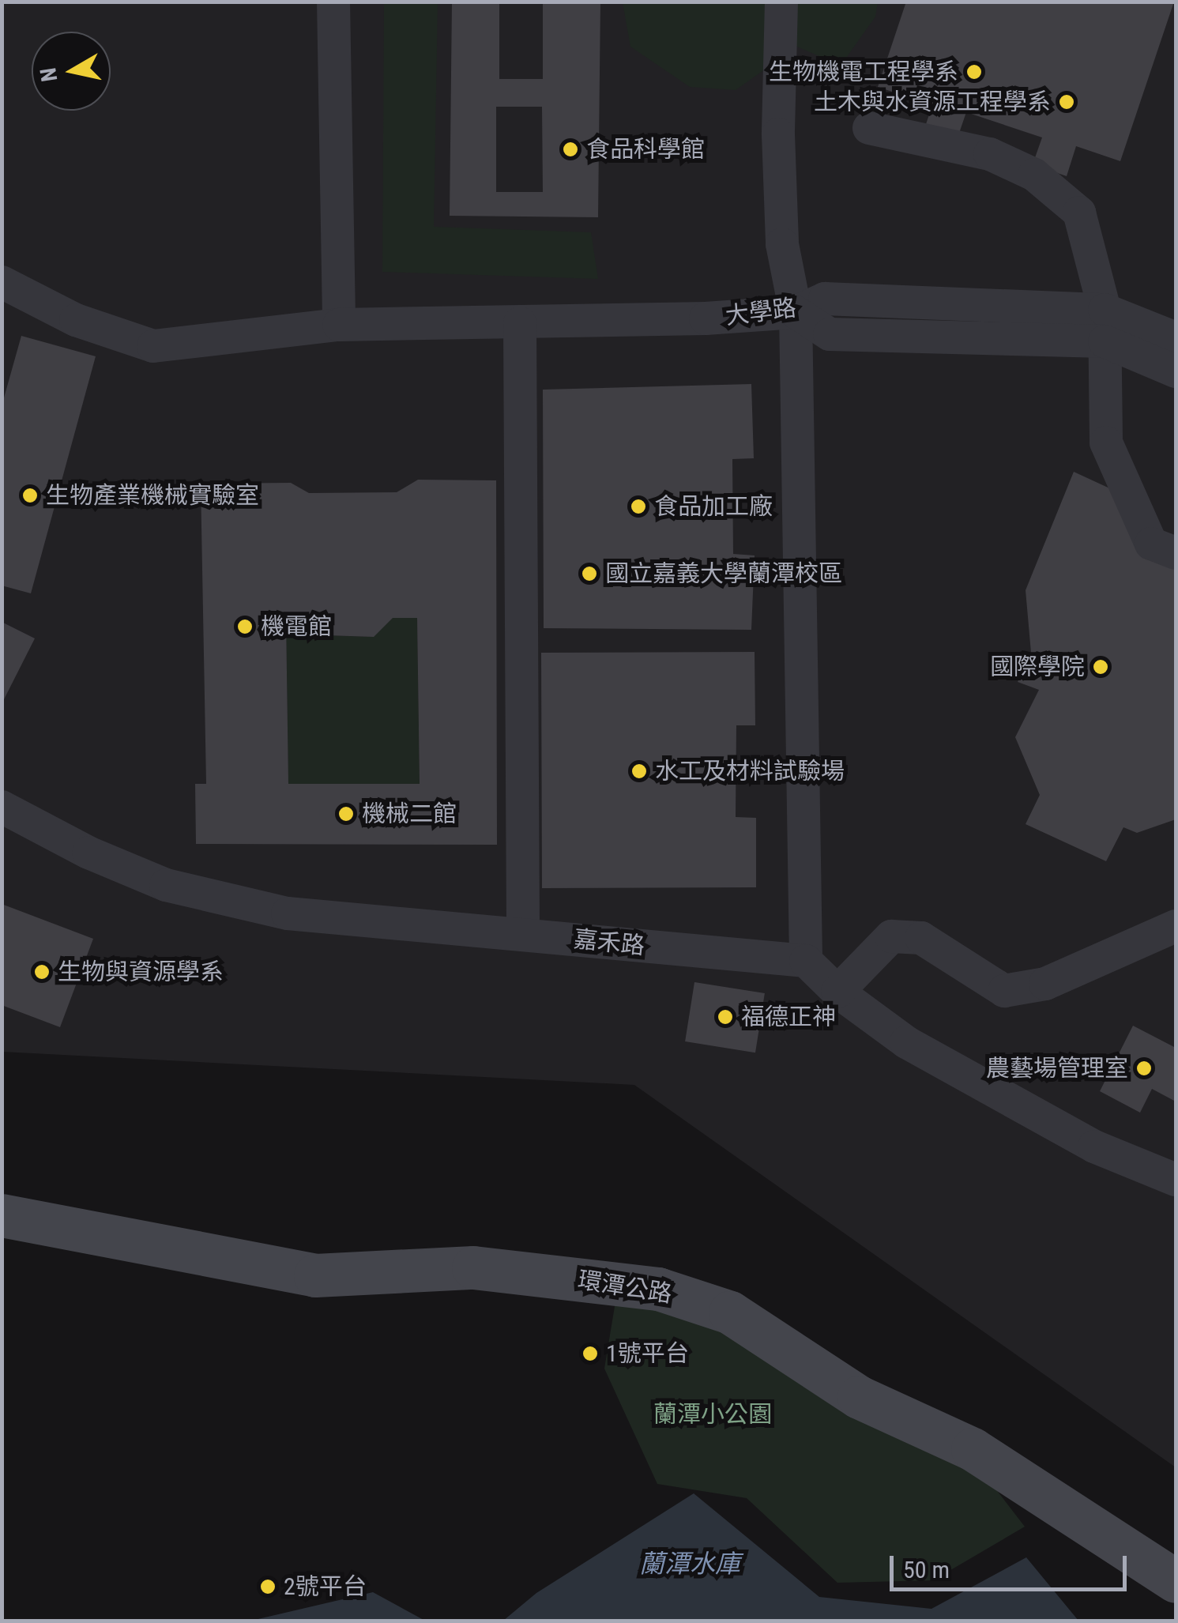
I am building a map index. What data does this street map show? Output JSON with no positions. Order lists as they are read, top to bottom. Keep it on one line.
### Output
{"streets":{"street":["大學路","嘉禾路","環潭公路"]},"water":["蘭潭水庫"],"parks":["蘭潭小公園"],"places":["生物機電工程學系","土木與水資源工程學系","食品科學館","生物產業機械實驗室","食品加工廠","國立嘉義大學蘭潭校區","機電館","國際學院","水工及材料試驗場","機械二館","生物與資源學系","福德正神","農藝場管理室","1號平台","2號平台"],"scale_bar":"50 m","north":"left"}
